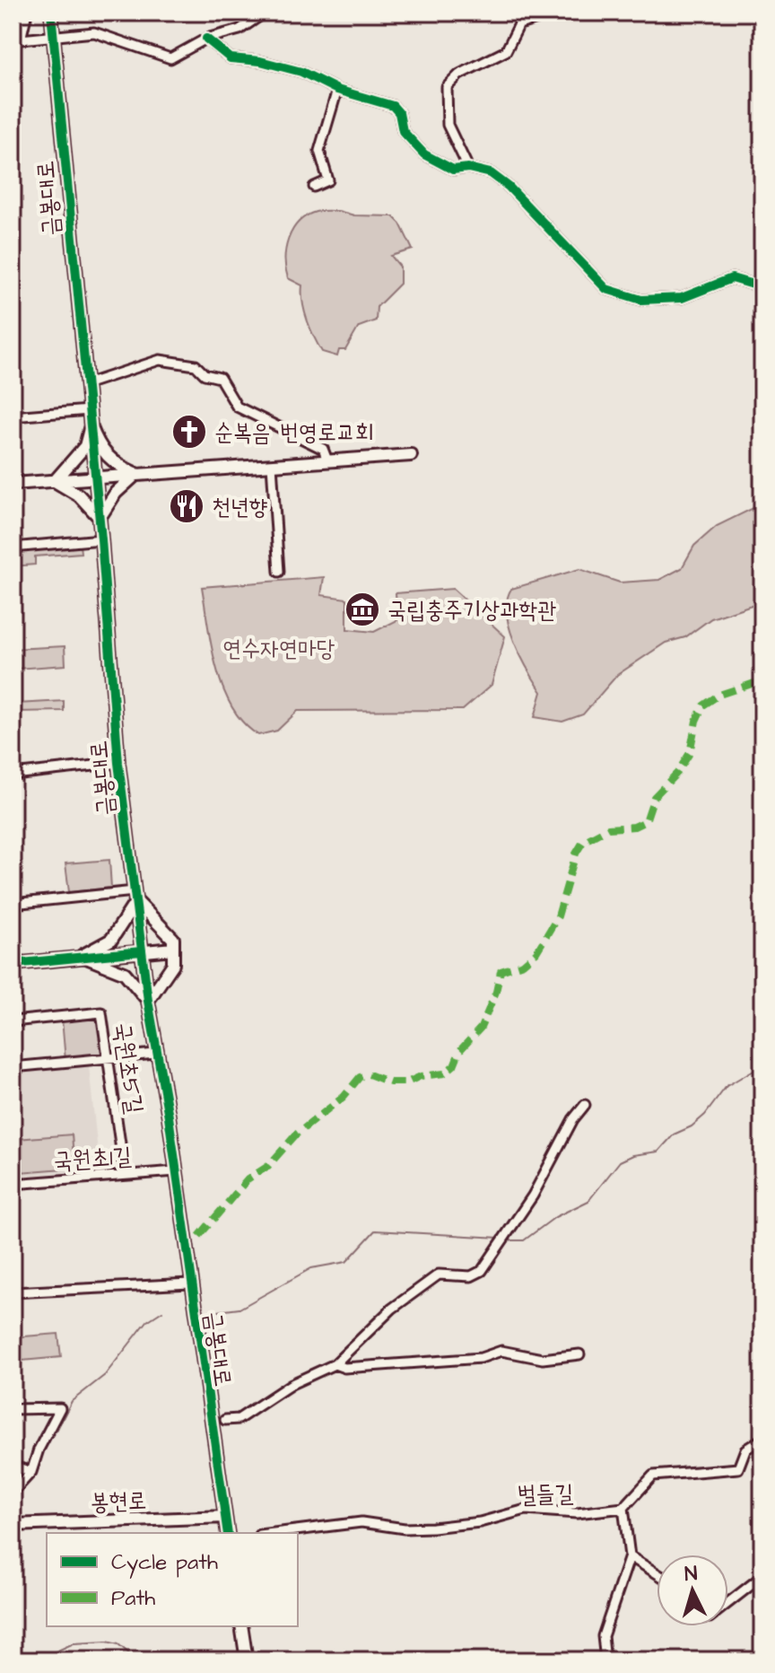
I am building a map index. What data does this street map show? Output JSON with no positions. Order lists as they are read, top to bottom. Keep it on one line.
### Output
{"streets":{"street":["금봉대로","국원초5길","국원초1길","벌들길","봉현로"]},"crossings":[["금봉대로","국원초1길"],["금봉대로","봉현로"],["국원초5길","국원초1길"]],"parks":["연수자연마당"],"places":{"church":["순복음 번영로교회"],"restaurant":["천년향"],"museum":["국립충주기상과학관"]},"legend":["Cycle path","Path"],"north":"top"}
